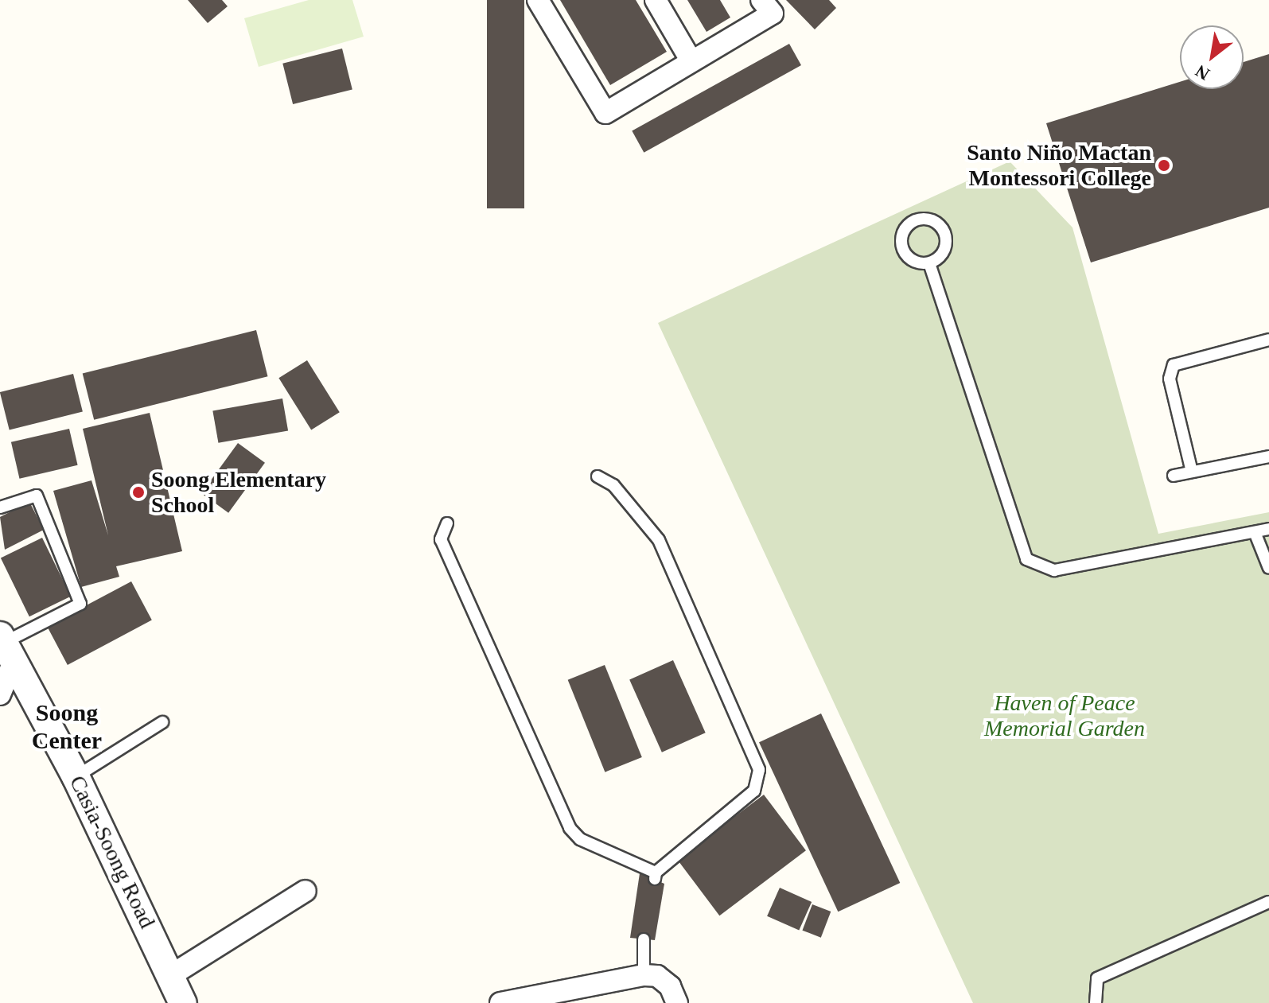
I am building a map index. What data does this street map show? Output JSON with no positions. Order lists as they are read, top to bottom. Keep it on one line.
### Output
{"streets":{"street":["Casia-Soong Road"]},"districts":["Soong Center"],"parks":["Haven of Peace Memorial Garden"],"places":["Santo Niño Mactan Montessori College","Soong Elementary School"],"north":"bottom left"}
